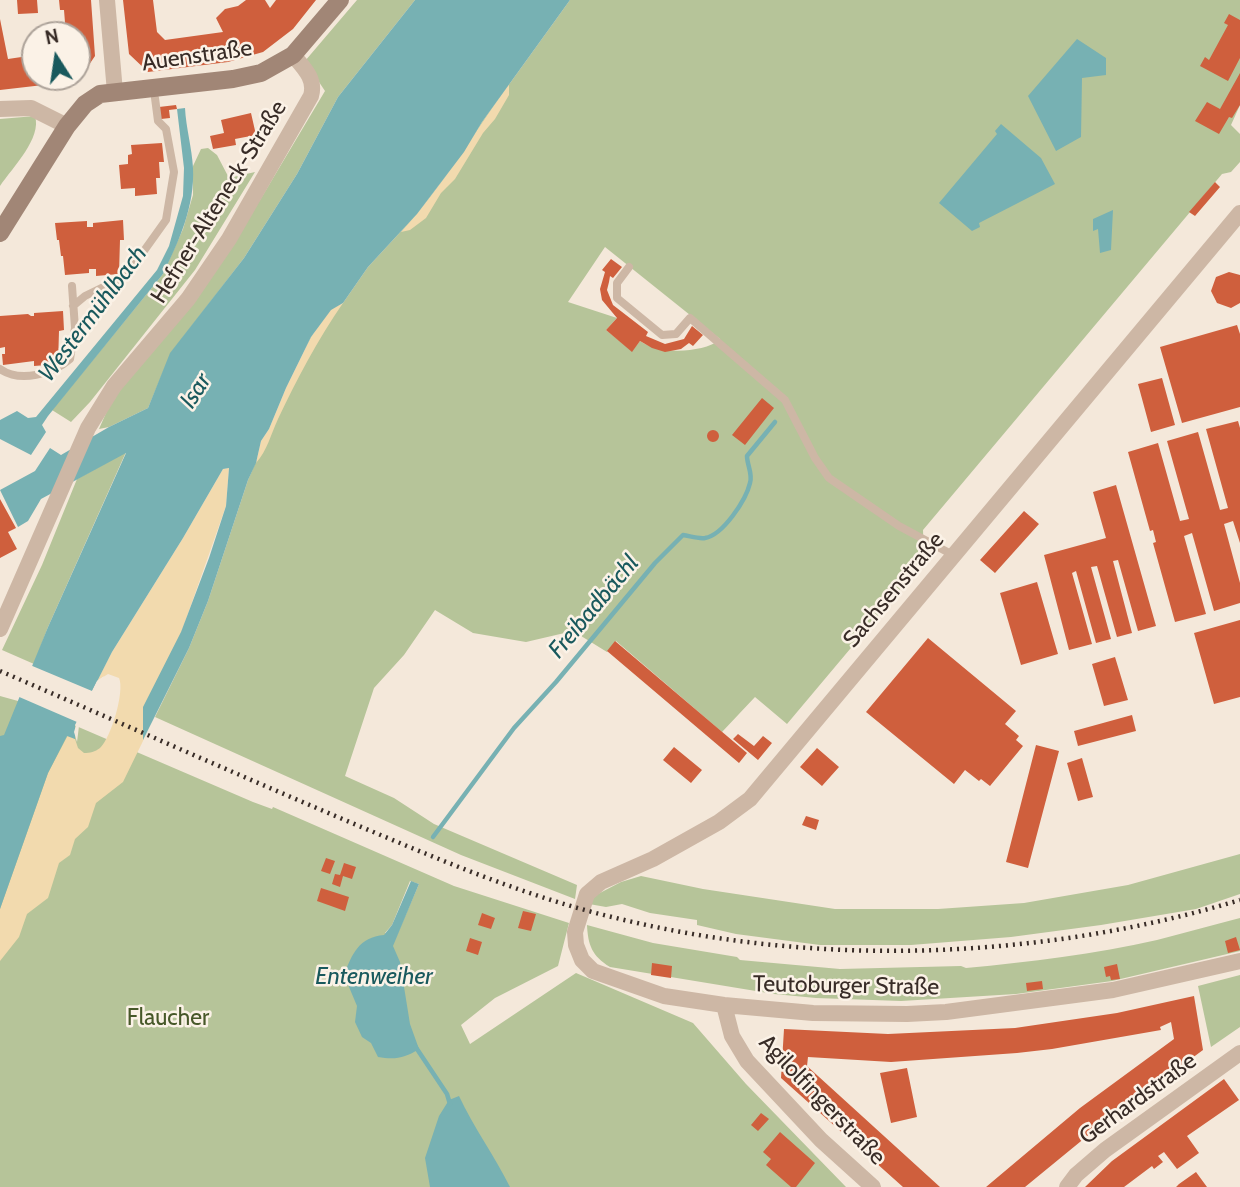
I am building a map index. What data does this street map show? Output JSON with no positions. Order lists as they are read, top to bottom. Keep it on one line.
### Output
{"streets":{"main road":["Auenstraße"],"street":["Hefner-Alteneck-Straße","Sachsenstraße","Teutoburger Straße","Gerhardstraße","Agilolfingerstraße"]},"crossings":[["Auenstraße","Hefner-Alteneck-Straße"],["Sachsenstraße","Teutoburger Straße"],["Teutoburger Straße","Agilolfingerstraße"]],"water":["Westermühlbach","Isar","Freibadbächl","Entenweiher"],"parks":["Flaucher"],"north":"top"}
